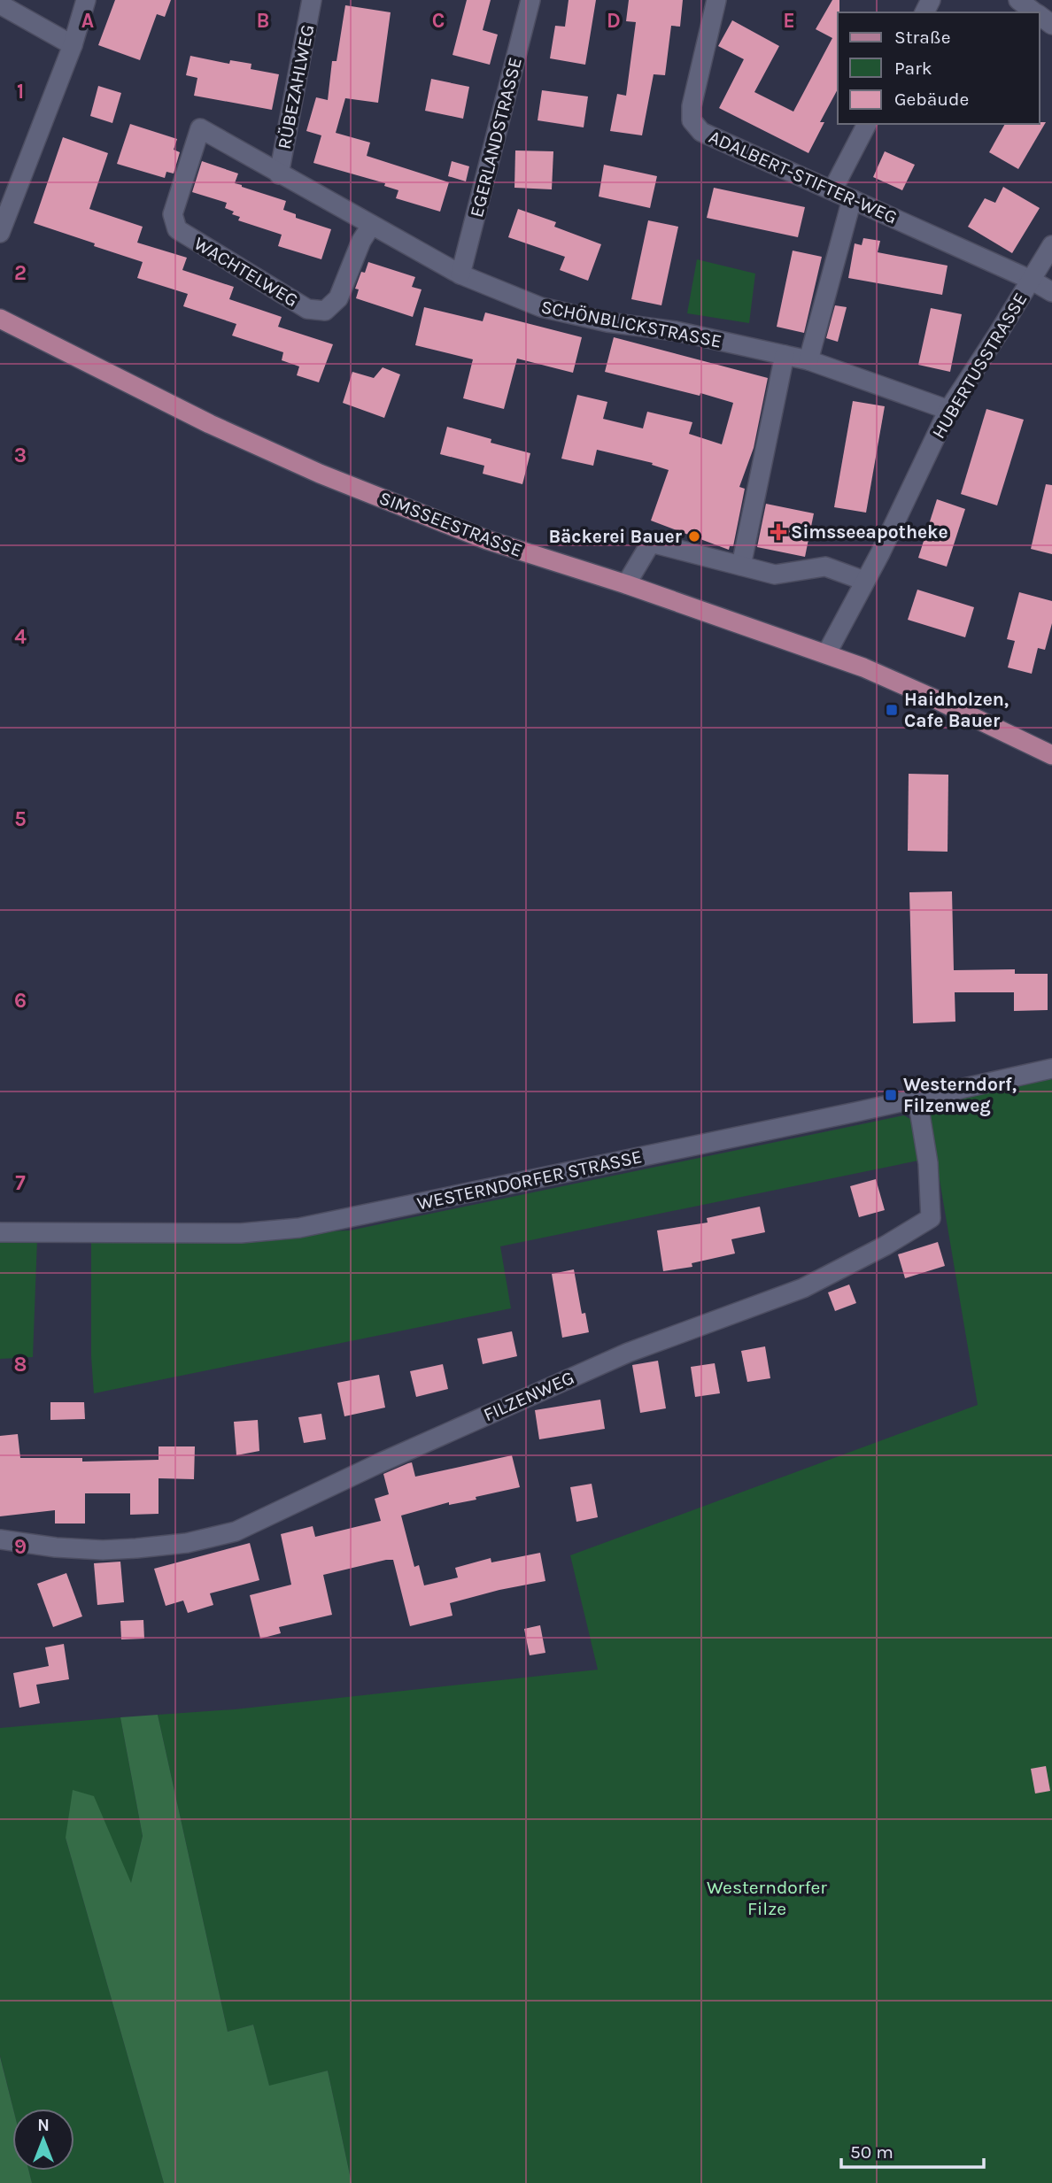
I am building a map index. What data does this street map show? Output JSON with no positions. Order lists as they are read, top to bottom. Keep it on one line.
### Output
{"streets":{"main road":["SIMSSEESTRASSE"],"street":["RÜBEZAHLWEG","EGERLANDSTRASSE","ADALBERT-STIFTER-WEG","WACHTELWEG","SCHÖNBLICKSTRASSE","HUBERTUSSTRASSE","WESTERNDORFER STRASSE","FILZENWEG"]},"crossings":[["RÜBEZAHLWEG","SCHÖNBLICKSTRASSE"],["EGERLANDSTRASSE","SCHÖNBLICKSTRASSE"],["ADALBERT-STIFTER-WEG","HUBERTUSSTRASSE"],["WACHTELWEG","SCHÖNBLICKSTRASSE"],["SCHÖNBLICKSTRASSE","HUBERTUSSTRASSE"],["HUBERTUSSTRASSE","SIMSSEESTRASSE"],["WESTERNDORFER STRASSE","FILZENWEG"]],"parks":["Westerndorfer Filze"],"places":{"health":["Simsseeapotheke"],"other":["Bäckerei Bauer"],"transit":["Haidholzen, Cafe Bauer","Westerndorf, Filzenweg"]},"legend":["Straße","Park","Gebäude"],"scale_bar":"50 m","north":"top","grid":{"columns":["A","B","C","D","E"],"rows":["1","2","3","4","5","6","7","8","9"]}}
